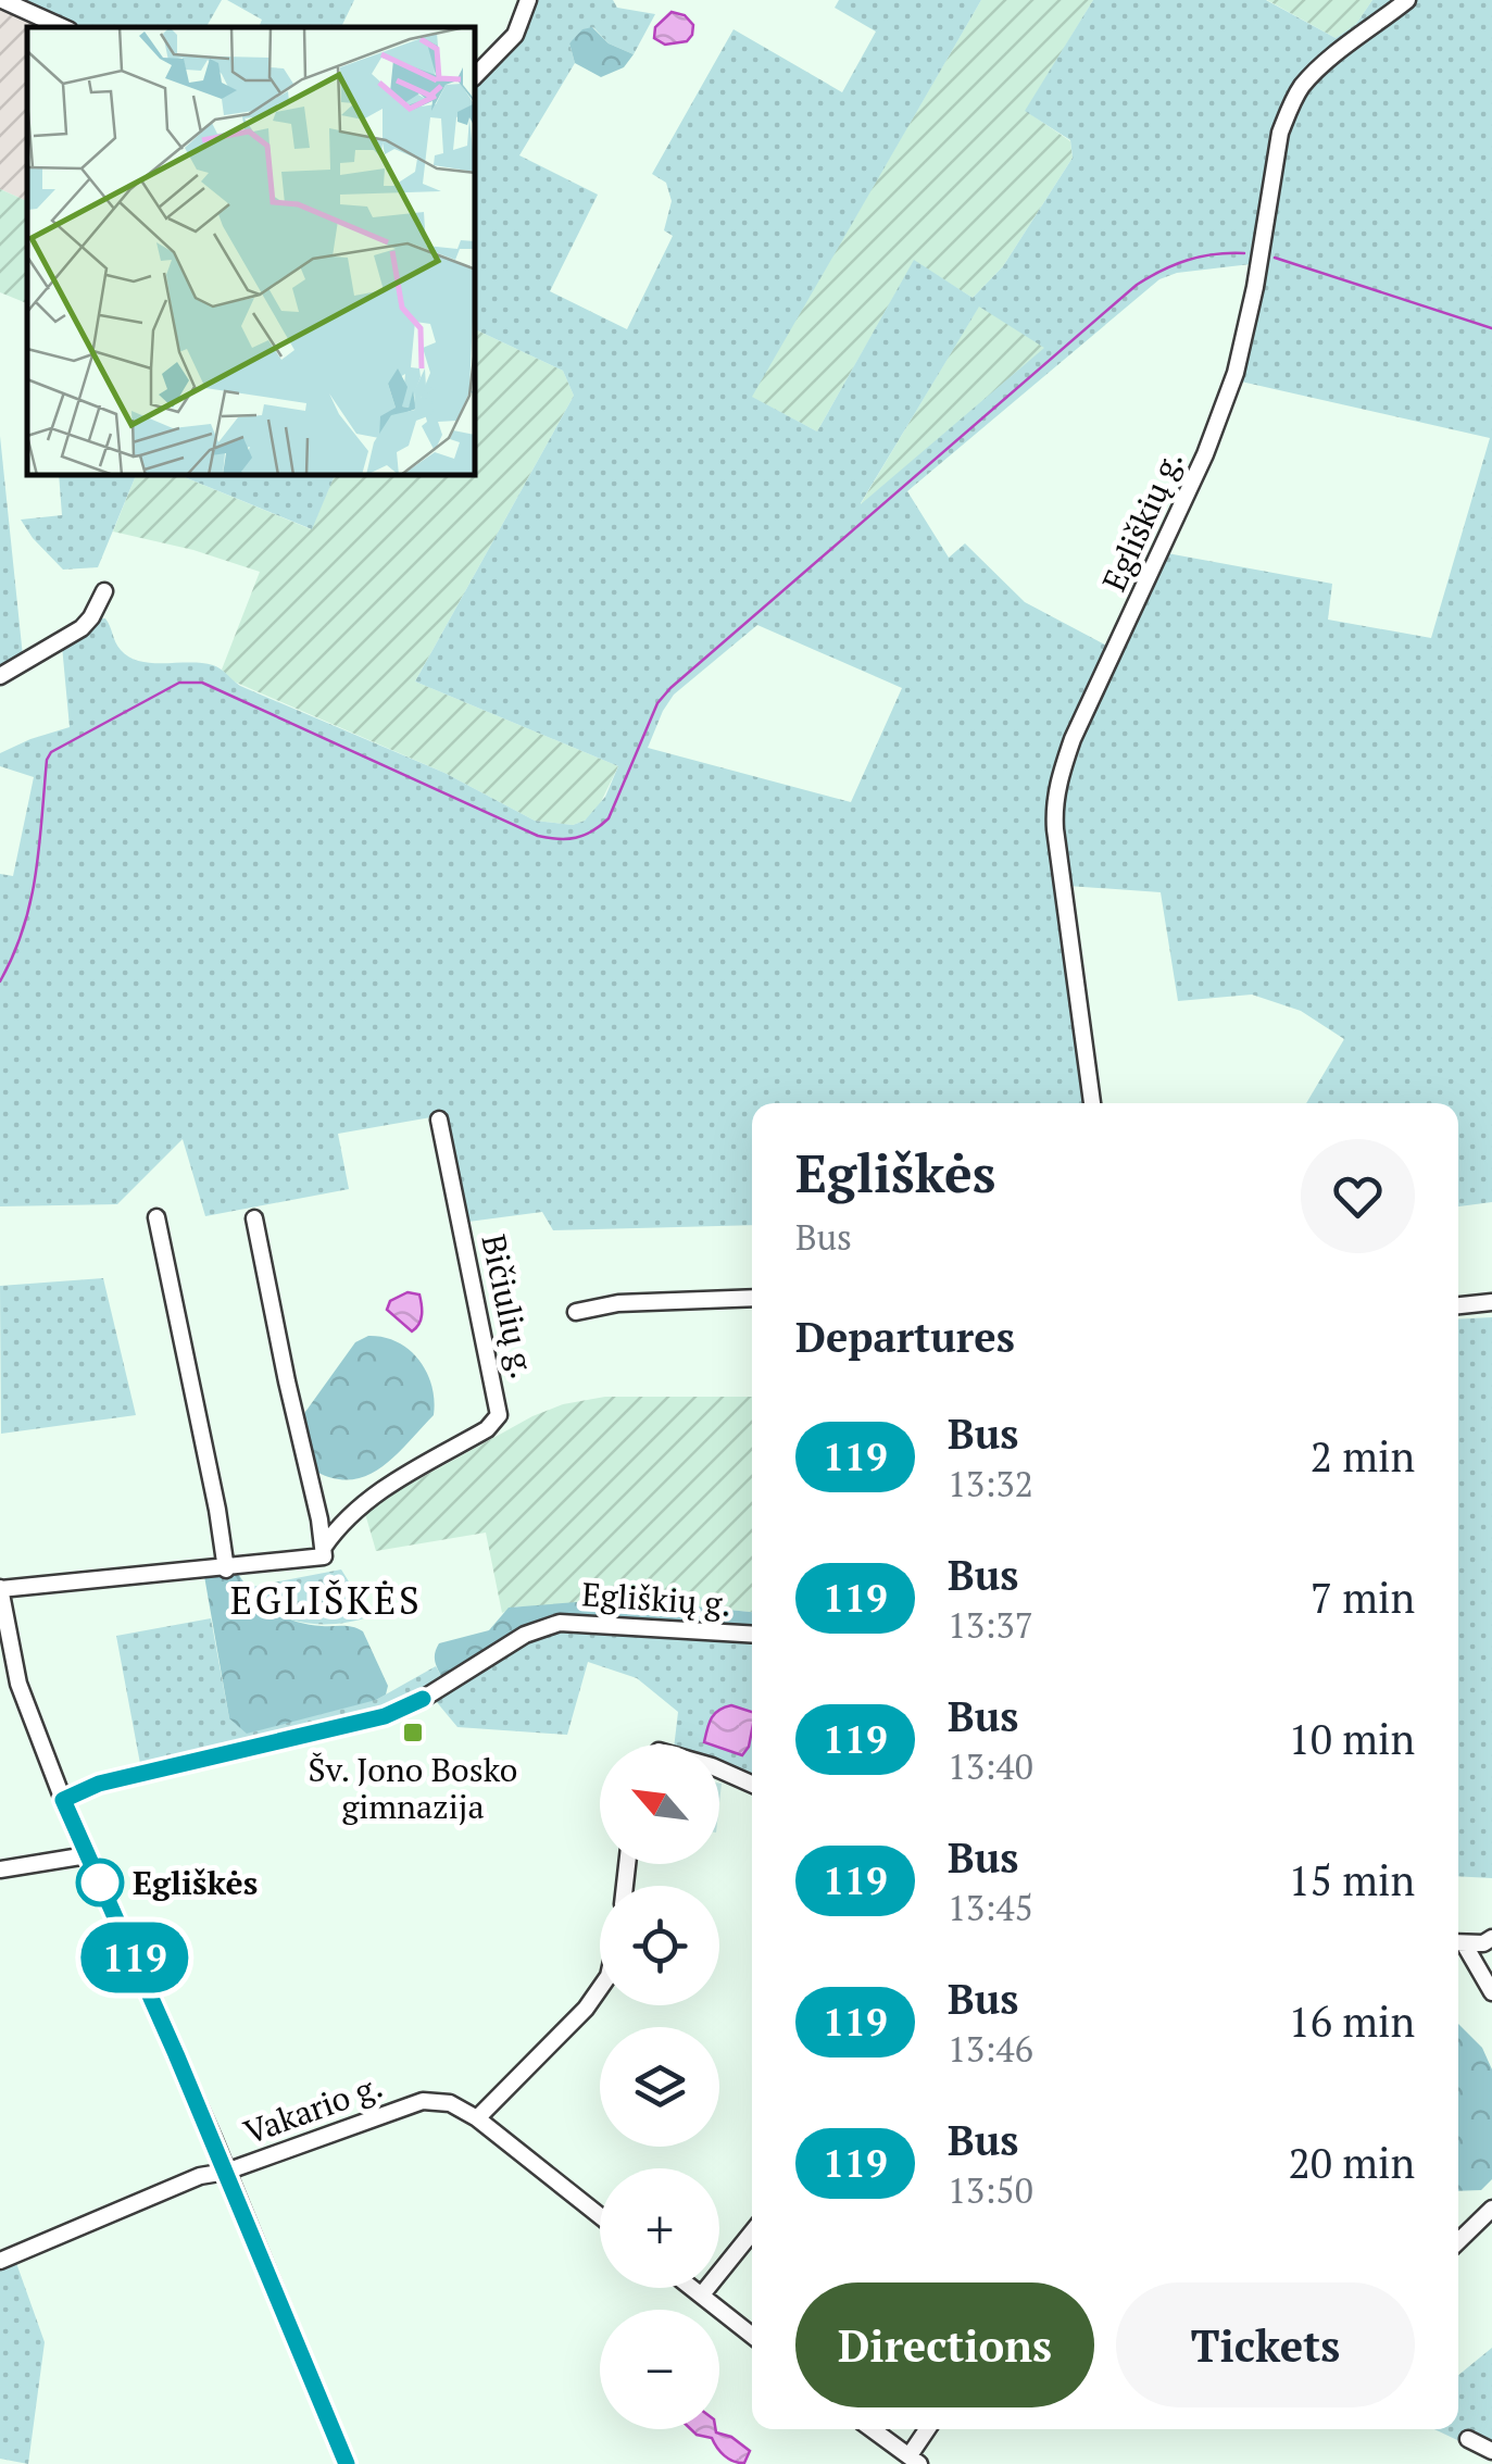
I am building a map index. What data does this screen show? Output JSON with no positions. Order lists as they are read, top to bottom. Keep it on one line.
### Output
{"streets":{"street":["Egliškių g.","Bičiulių g.","Vakario g."]},"districts":["EGLIŠKĖS"],"places":{"transit":["Šv. Jono Bosko gimnazija"],"other":["Egliškės"]},"lines":["bus line 119"],"north":"top left","page":{"on_map":"119","heading":[["Egliškės","Bus"],"Departures"],"list":[{"mark":"119","name":"Bus","note":"13:32","value":"2 min"},{"mark":"119","name":"Bus","note":"13:37","value":"7 min"},{"mark":"119","name":"Bus","note":"13:40","value":"10 min"},{"mark":"119","name":"Bus","note":"13:45","value":"15 min"},{"mark":"119","name":"Bus","note":"13:46","value":"16 min"},{"mark":"119","name":"Bus","note":"13:50","value":"20 min"}],"map_buttons":["+","−"],"buttons":["Directions","Tickets"]}}
